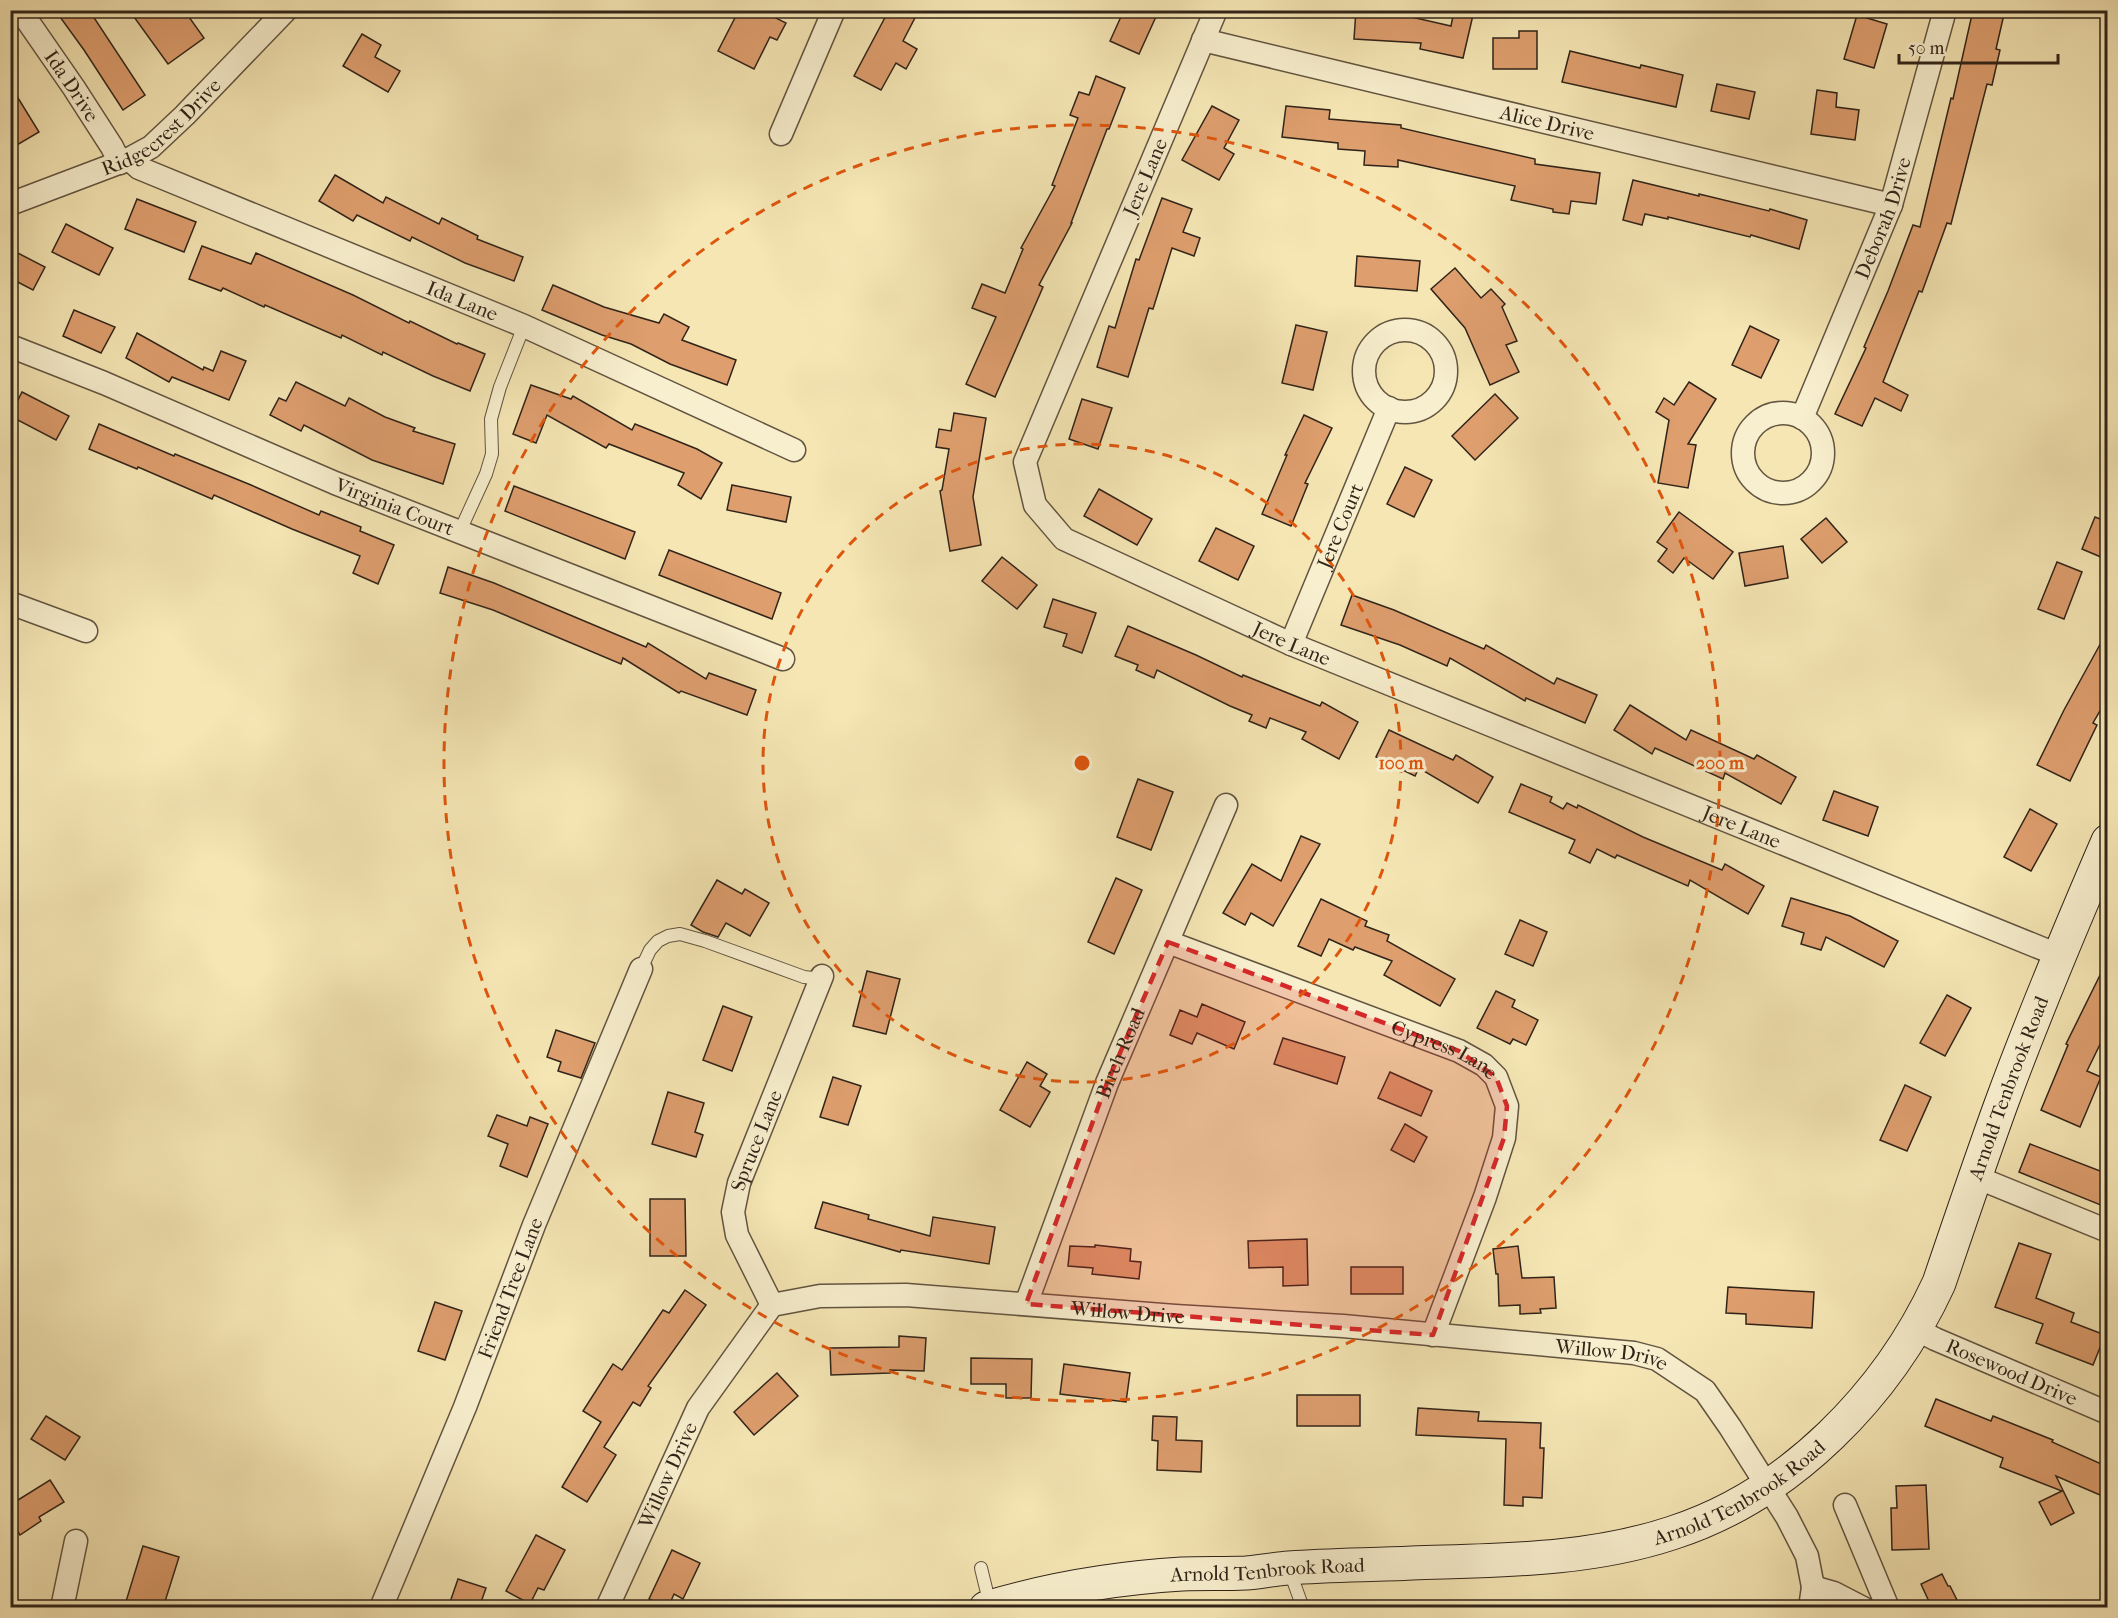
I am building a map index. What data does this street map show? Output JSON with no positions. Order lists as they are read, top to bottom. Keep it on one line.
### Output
{"streets":{"street":["Ida Drive","Alice Drive","Ridgecrest Drive","Jere Lane","Deborah Drive","Ida Lane","Virginia Court","Jere Court","Birch Road","Cypress Lane","Arnold Tenbrook Road","Spruce Lane","Friend Tree Lane","Willow Drive","Rosewood Drive"]},"crossings":[["Ida Drive","Ridgecrest Drive"],["Ida Drive","Ida Lane"],["Alice Drive","Jere Lane"],["Alice Drive","Deborah Drive"],["Ridgecrest Drive","Ida Lane"],["Jere Lane","Jere Court"],["Jere Lane","Arnold Tenbrook Road"],["Birch Road","Cypress Lane"],["Birch Road","Willow Drive"],["Cypress Lane","Willow Drive"],["Arnold Tenbrook Road","Willow Drive"],["Arnold Tenbrook Road","Rosewood Drive"],["Spruce Lane","Willow Drive"]],"scale_bar":"50 m","rings":["100 m","200 m"]}
